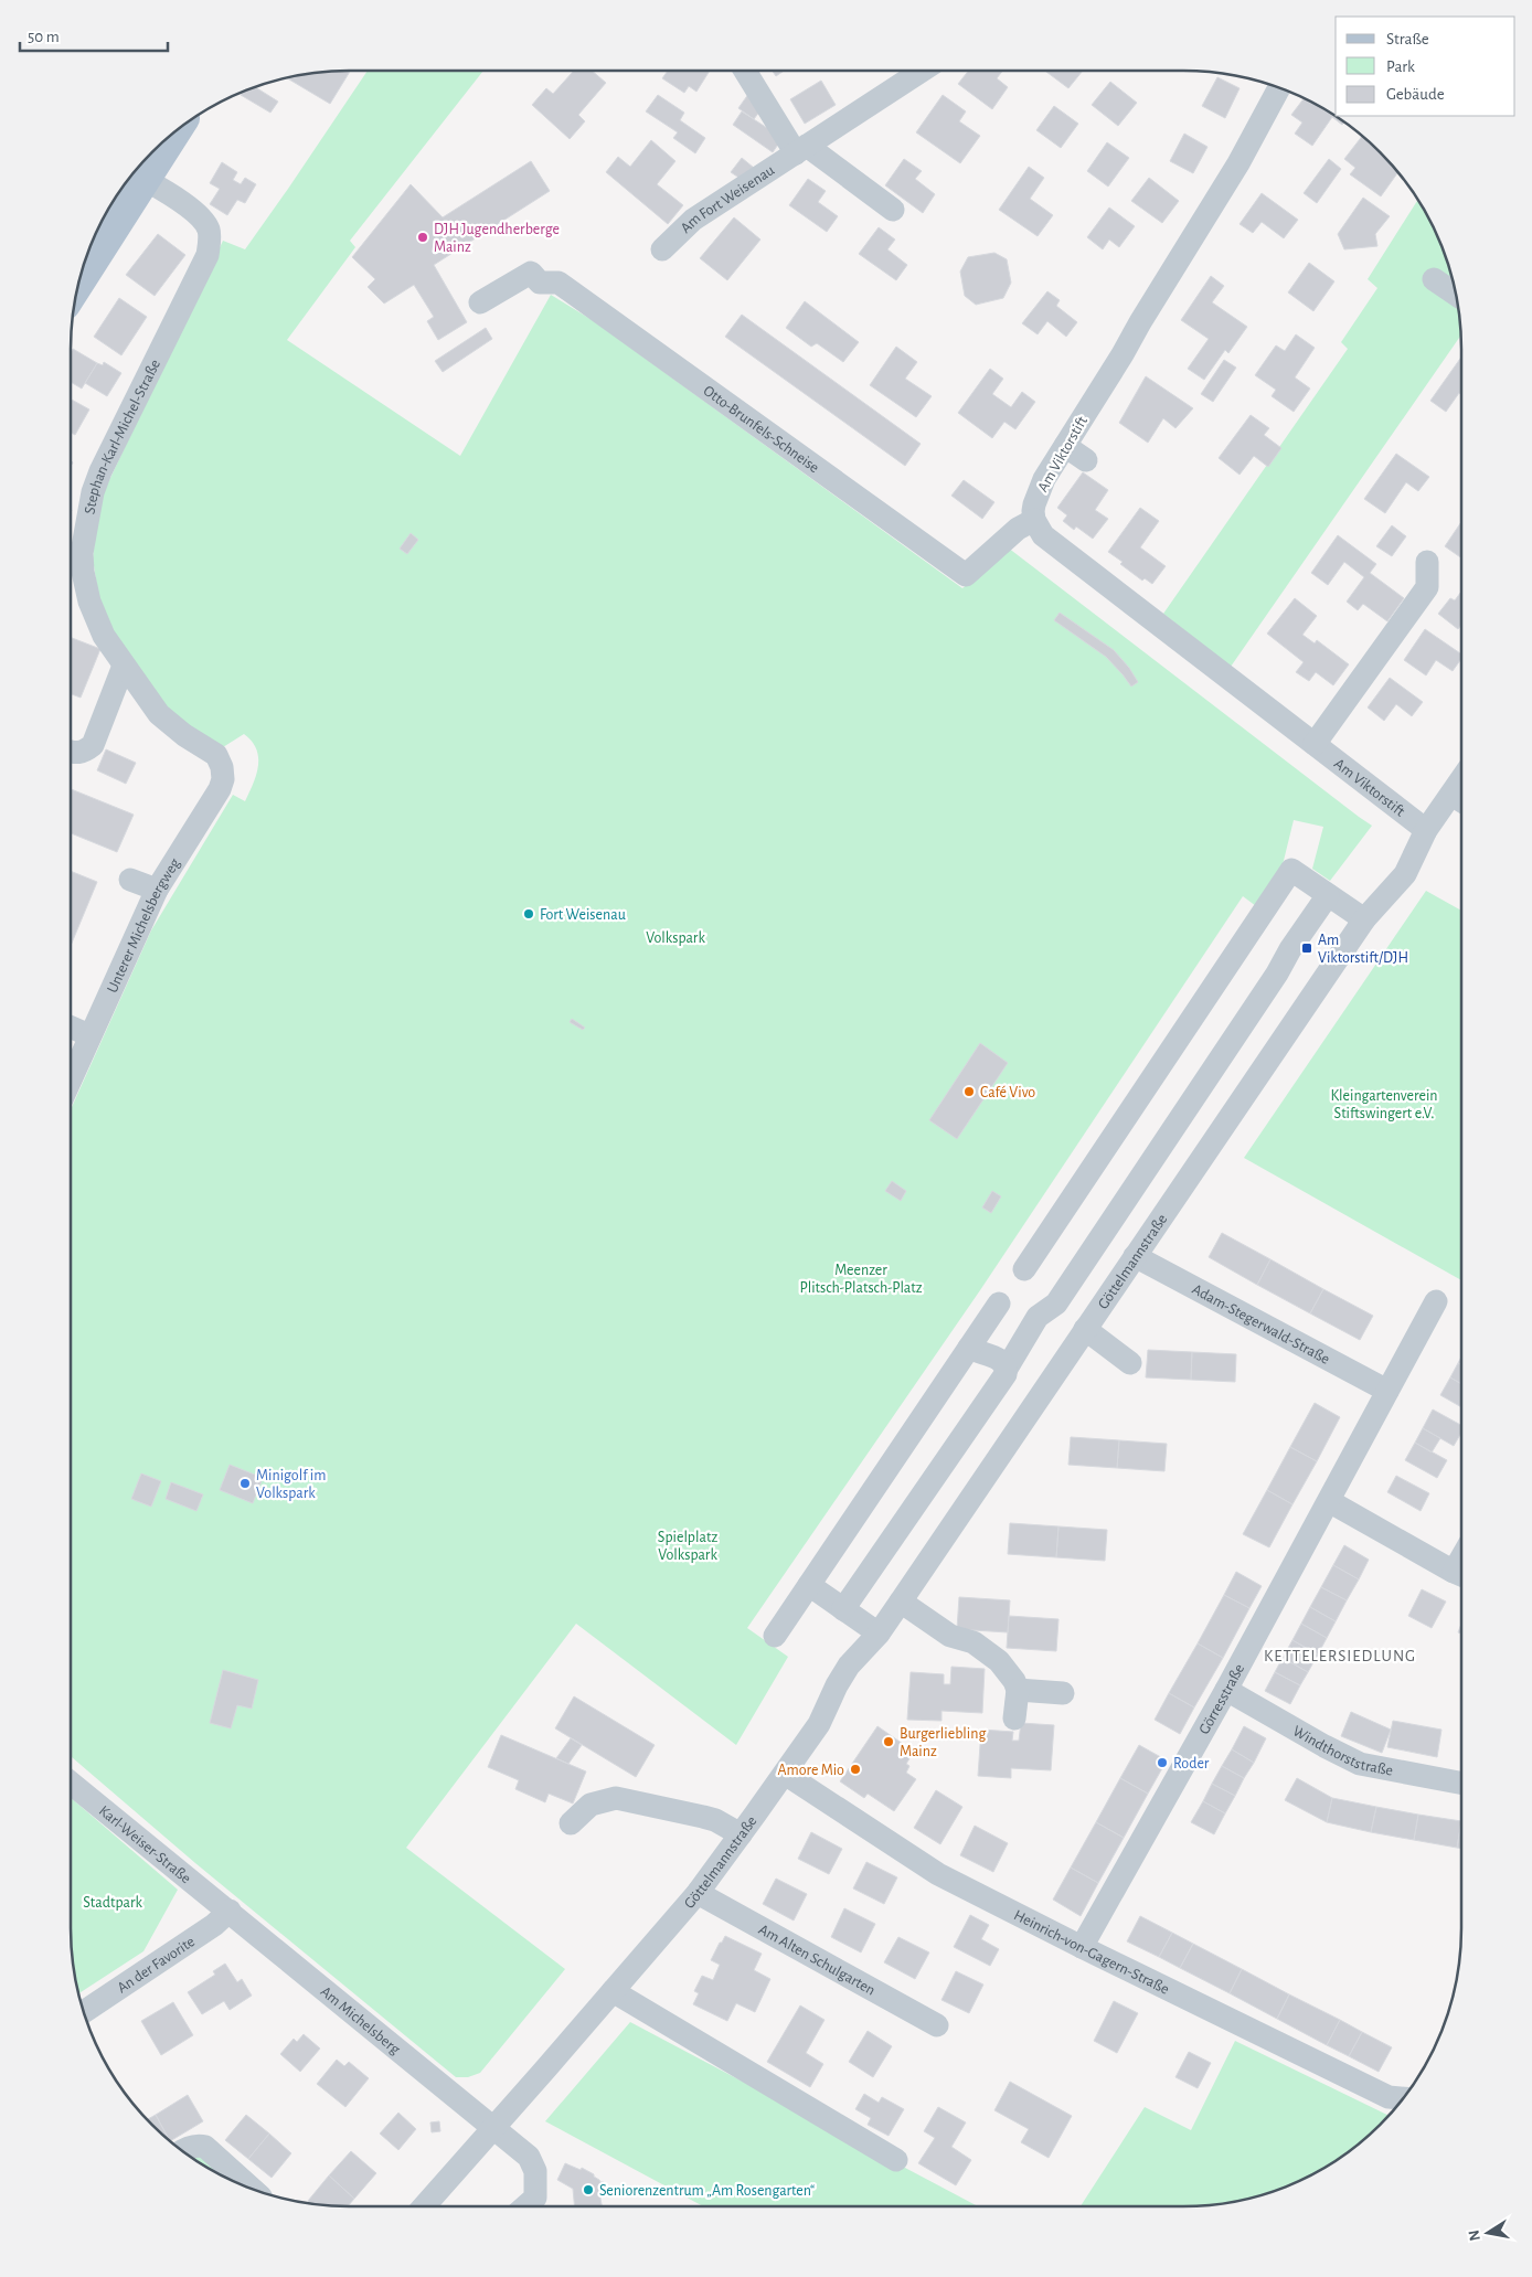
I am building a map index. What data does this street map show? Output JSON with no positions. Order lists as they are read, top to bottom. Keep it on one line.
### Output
{"streets":{"street":["Am Fort Weisenau","Otto-Brunfels-Schneise","Stephan-Karl-Michel-Straße","Am Viktorstift","Unterer Michelsbergweg","Göttelmannstraße","Adam-Stegerwald-Straße","Görresstraße","Windthorststraße","Karl-Weiser-Straße","Heinrich-von-Gagern-Straße","Am Alten Schulgarten","An der Favorite","Am Michelsberg"]},"crossings":[["Otto-Brunfels-Schneise","Am Viktorstift"],["Stephan-Karl-Michel-Straße","Unterer Michelsbergweg"],["Am Viktorstift","Göttelmannstraße"],["Göttelmannstraße","Adam-Stegerwald-Straße"],["Göttelmannstraße","Heinrich-von-Gagern-Straße"],["Göttelmannstraße","Am Alten Schulgarten"],["Göttelmannstraße","Am Michelsberg"],["Adam-Stegerwald-Straße","Görresstraße"],["Görresstraße","Windthorststraße"],["Görresstraße","Heinrich-von-Gagern-Straße"],["Karl-Weiser-Straße","An der Favorite"],["Karl-Weiser-Straße","Am Michelsberg"],["An der Favorite","Am Michelsberg"]],"districts":["KETTELERSIEDLUNG"],"parks":["Volkspark","Kleingartenverein Stiftswingert e.V.","Meenzer Plitsch-Platsch-Platz","Spielplatz Volkspark","Stadtpark"],"places":{"other":["DJH Jugendherberge Mainz","Fort Weisenau","Café Vivo","Minigolf im Volkspark","Burgerliebling Mainz","Roder","Amore Mio","Seniorenzentrum „Am Rosengarten“"],"transit":["Am Viktorstift/DJH"]},"legend":["Straße","Park","Gebäude"],"scale_bar":"50 m","north":"left"}
